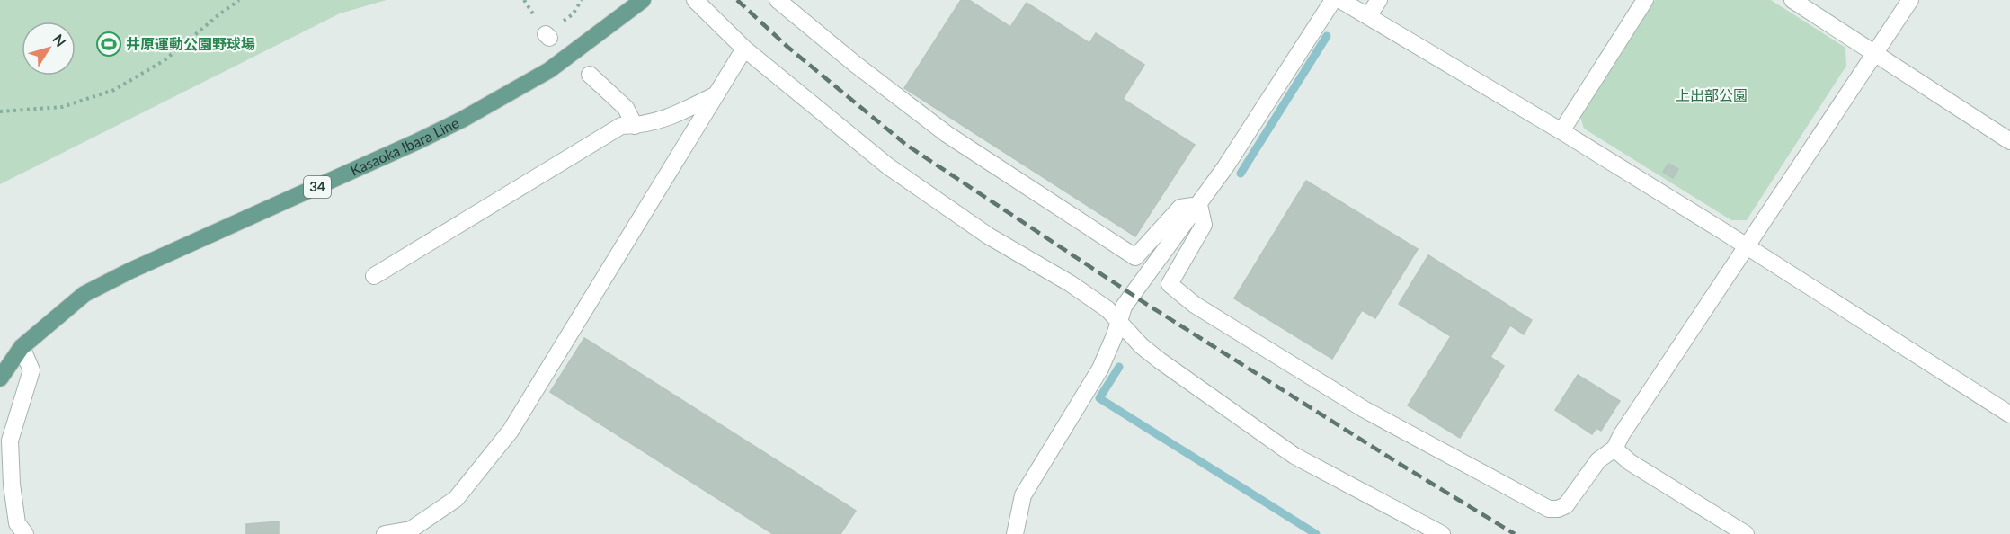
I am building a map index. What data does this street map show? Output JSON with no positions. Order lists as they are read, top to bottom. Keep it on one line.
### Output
{"streets":{"main road":["Kasaoka Ibara Line","34"]},"parks":["上出部公園"],"places":{"sports":["井原運動公園野球場"]},"north":"top right"}
